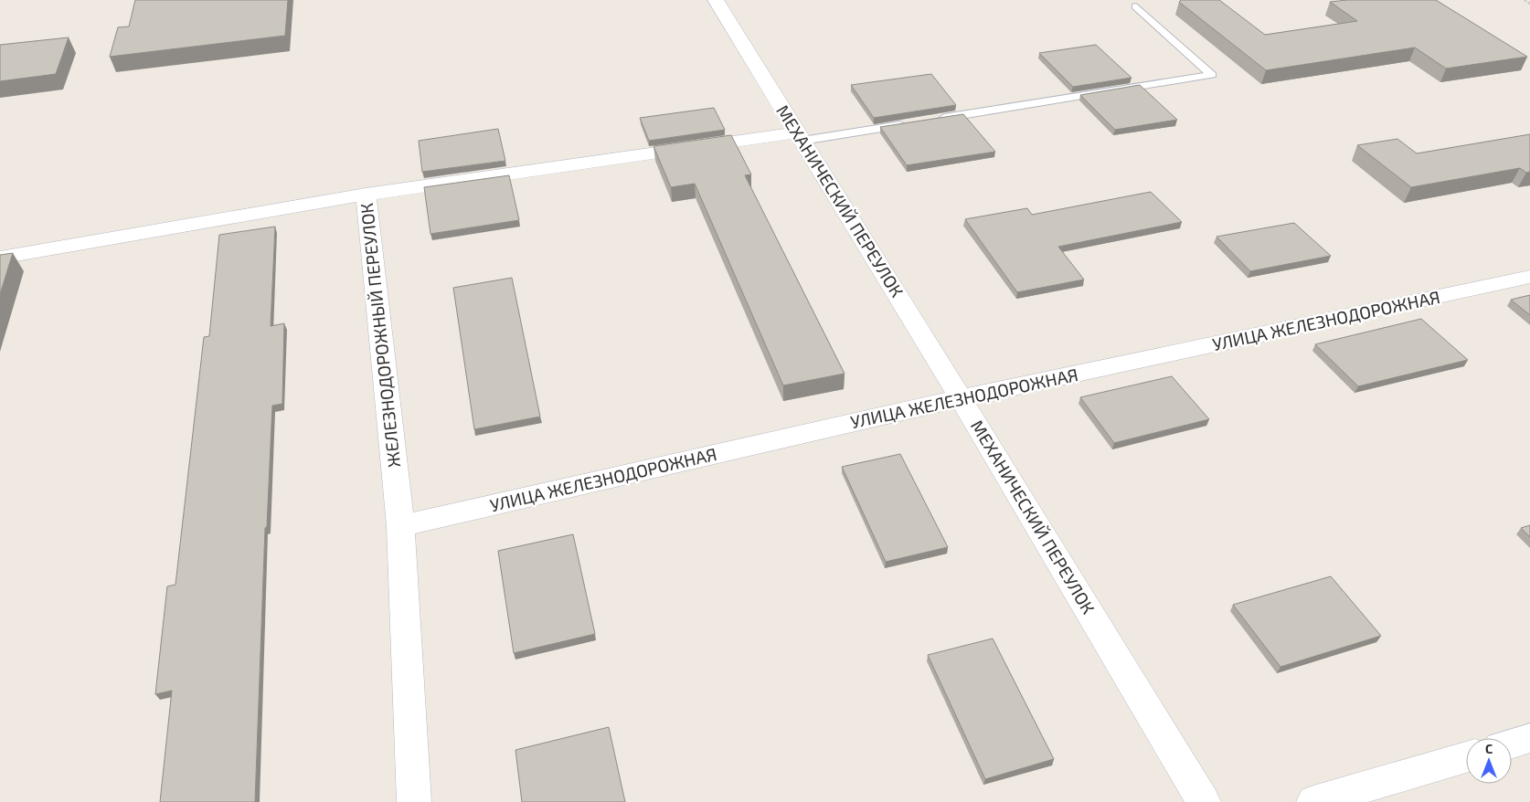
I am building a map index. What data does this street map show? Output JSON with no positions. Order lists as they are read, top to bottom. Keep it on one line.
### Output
{"streets":{"street":["МЕХАНИЧЕСКИЙ ПЕРЕУЛОК","УЛИЦА ЖЕЛЕЗНОДОРОЖНАЯ","ЖЕЛЕЗНОДОРОЖНЫЙ ПЕРЕУЛОК"]},"crossings":[["МЕХАНИЧЕСКИЙ ПЕРЕУЛОК","УЛИЦА ЖЕЛЕЗНОДОРОЖНАЯ"],["МЕХАНИЧЕСКИЙ ПЕРЕУЛОК","ЖЕЛЕЗНОДОРОЖНЫЙ ПЕРЕУЛОК"],["УЛИЦА ЖЕЛЕЗНОДОРОЖНАЯ","ЖЕЛЕЗНОДОРОЖНЫЙ ПЕРЕУЛОК"]],"north":"top"}
